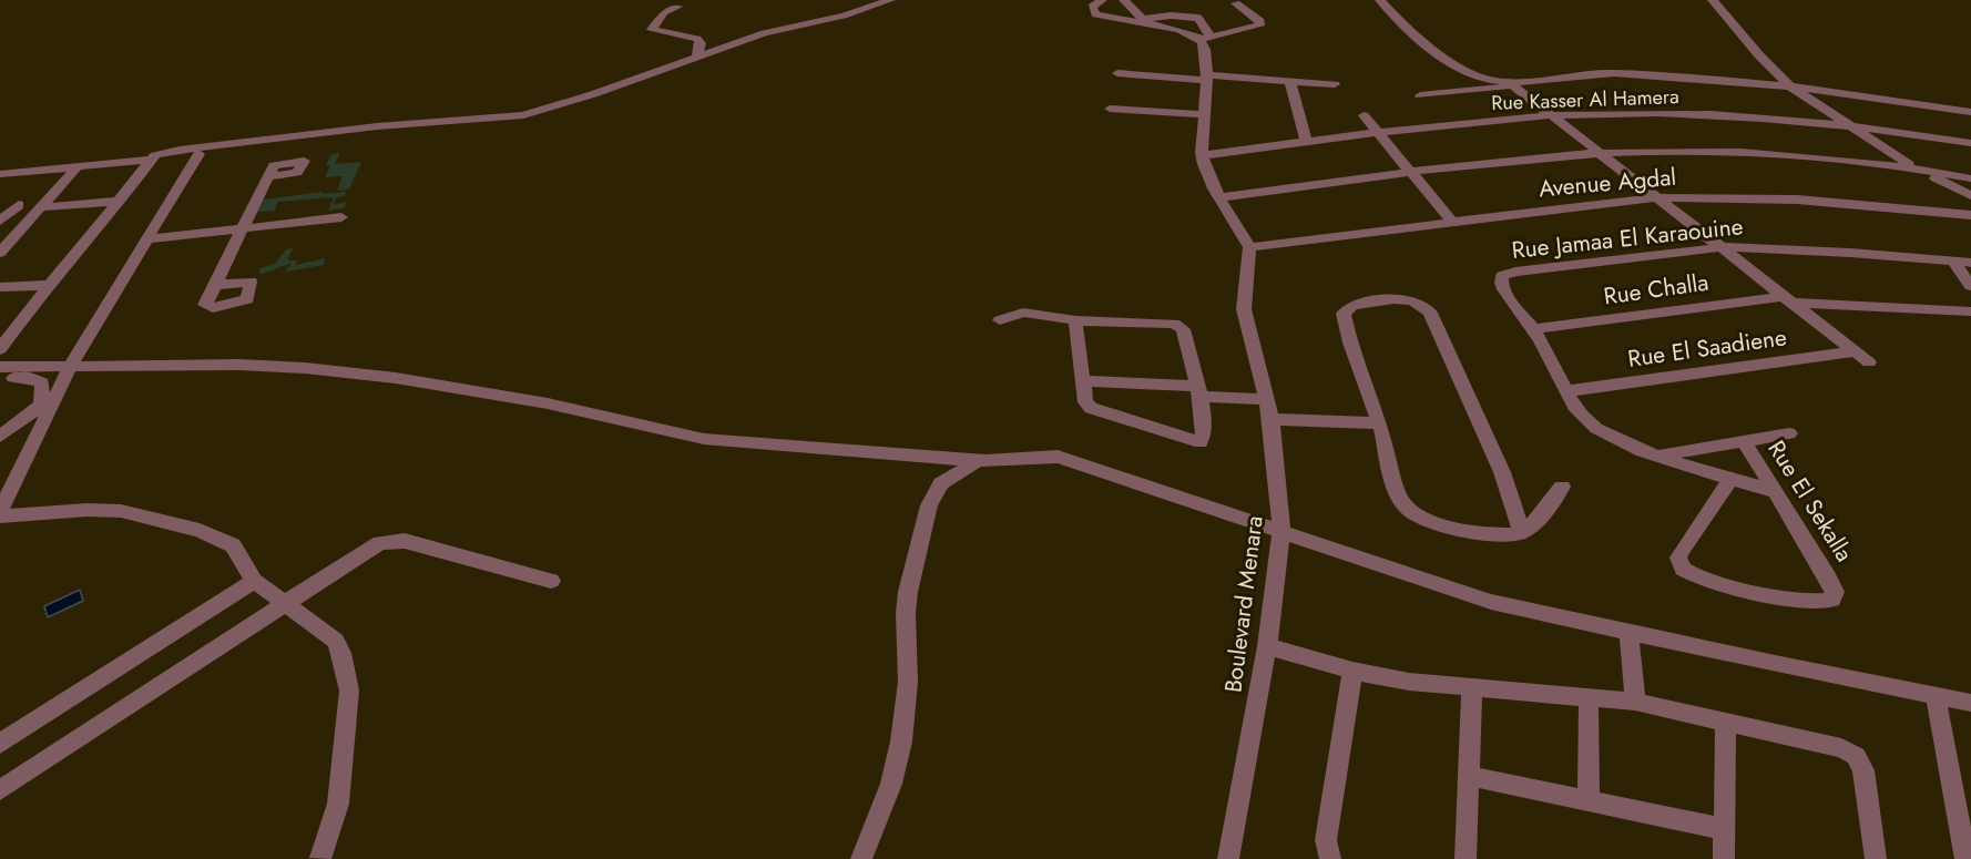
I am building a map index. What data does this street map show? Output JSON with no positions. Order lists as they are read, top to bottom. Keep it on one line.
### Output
{"streets":{"street":["Rue Kasser Al Hamera","Avenue Agdal","Rue Jamaa El Karaouine","Rue Challa","Rue El Saadiene","Rue El Sekalla","Boulevard Menara"]},"crossings":[["Avenue Agdal","Boulevard Menara"],["Rue Jamaa El Karaouine","Rue Challa"],["Rue Jamaa El Karaouine","Rue El Saadiene"],["Rue Jamaa El Karaouine","Rue El Sekalla"]]}
